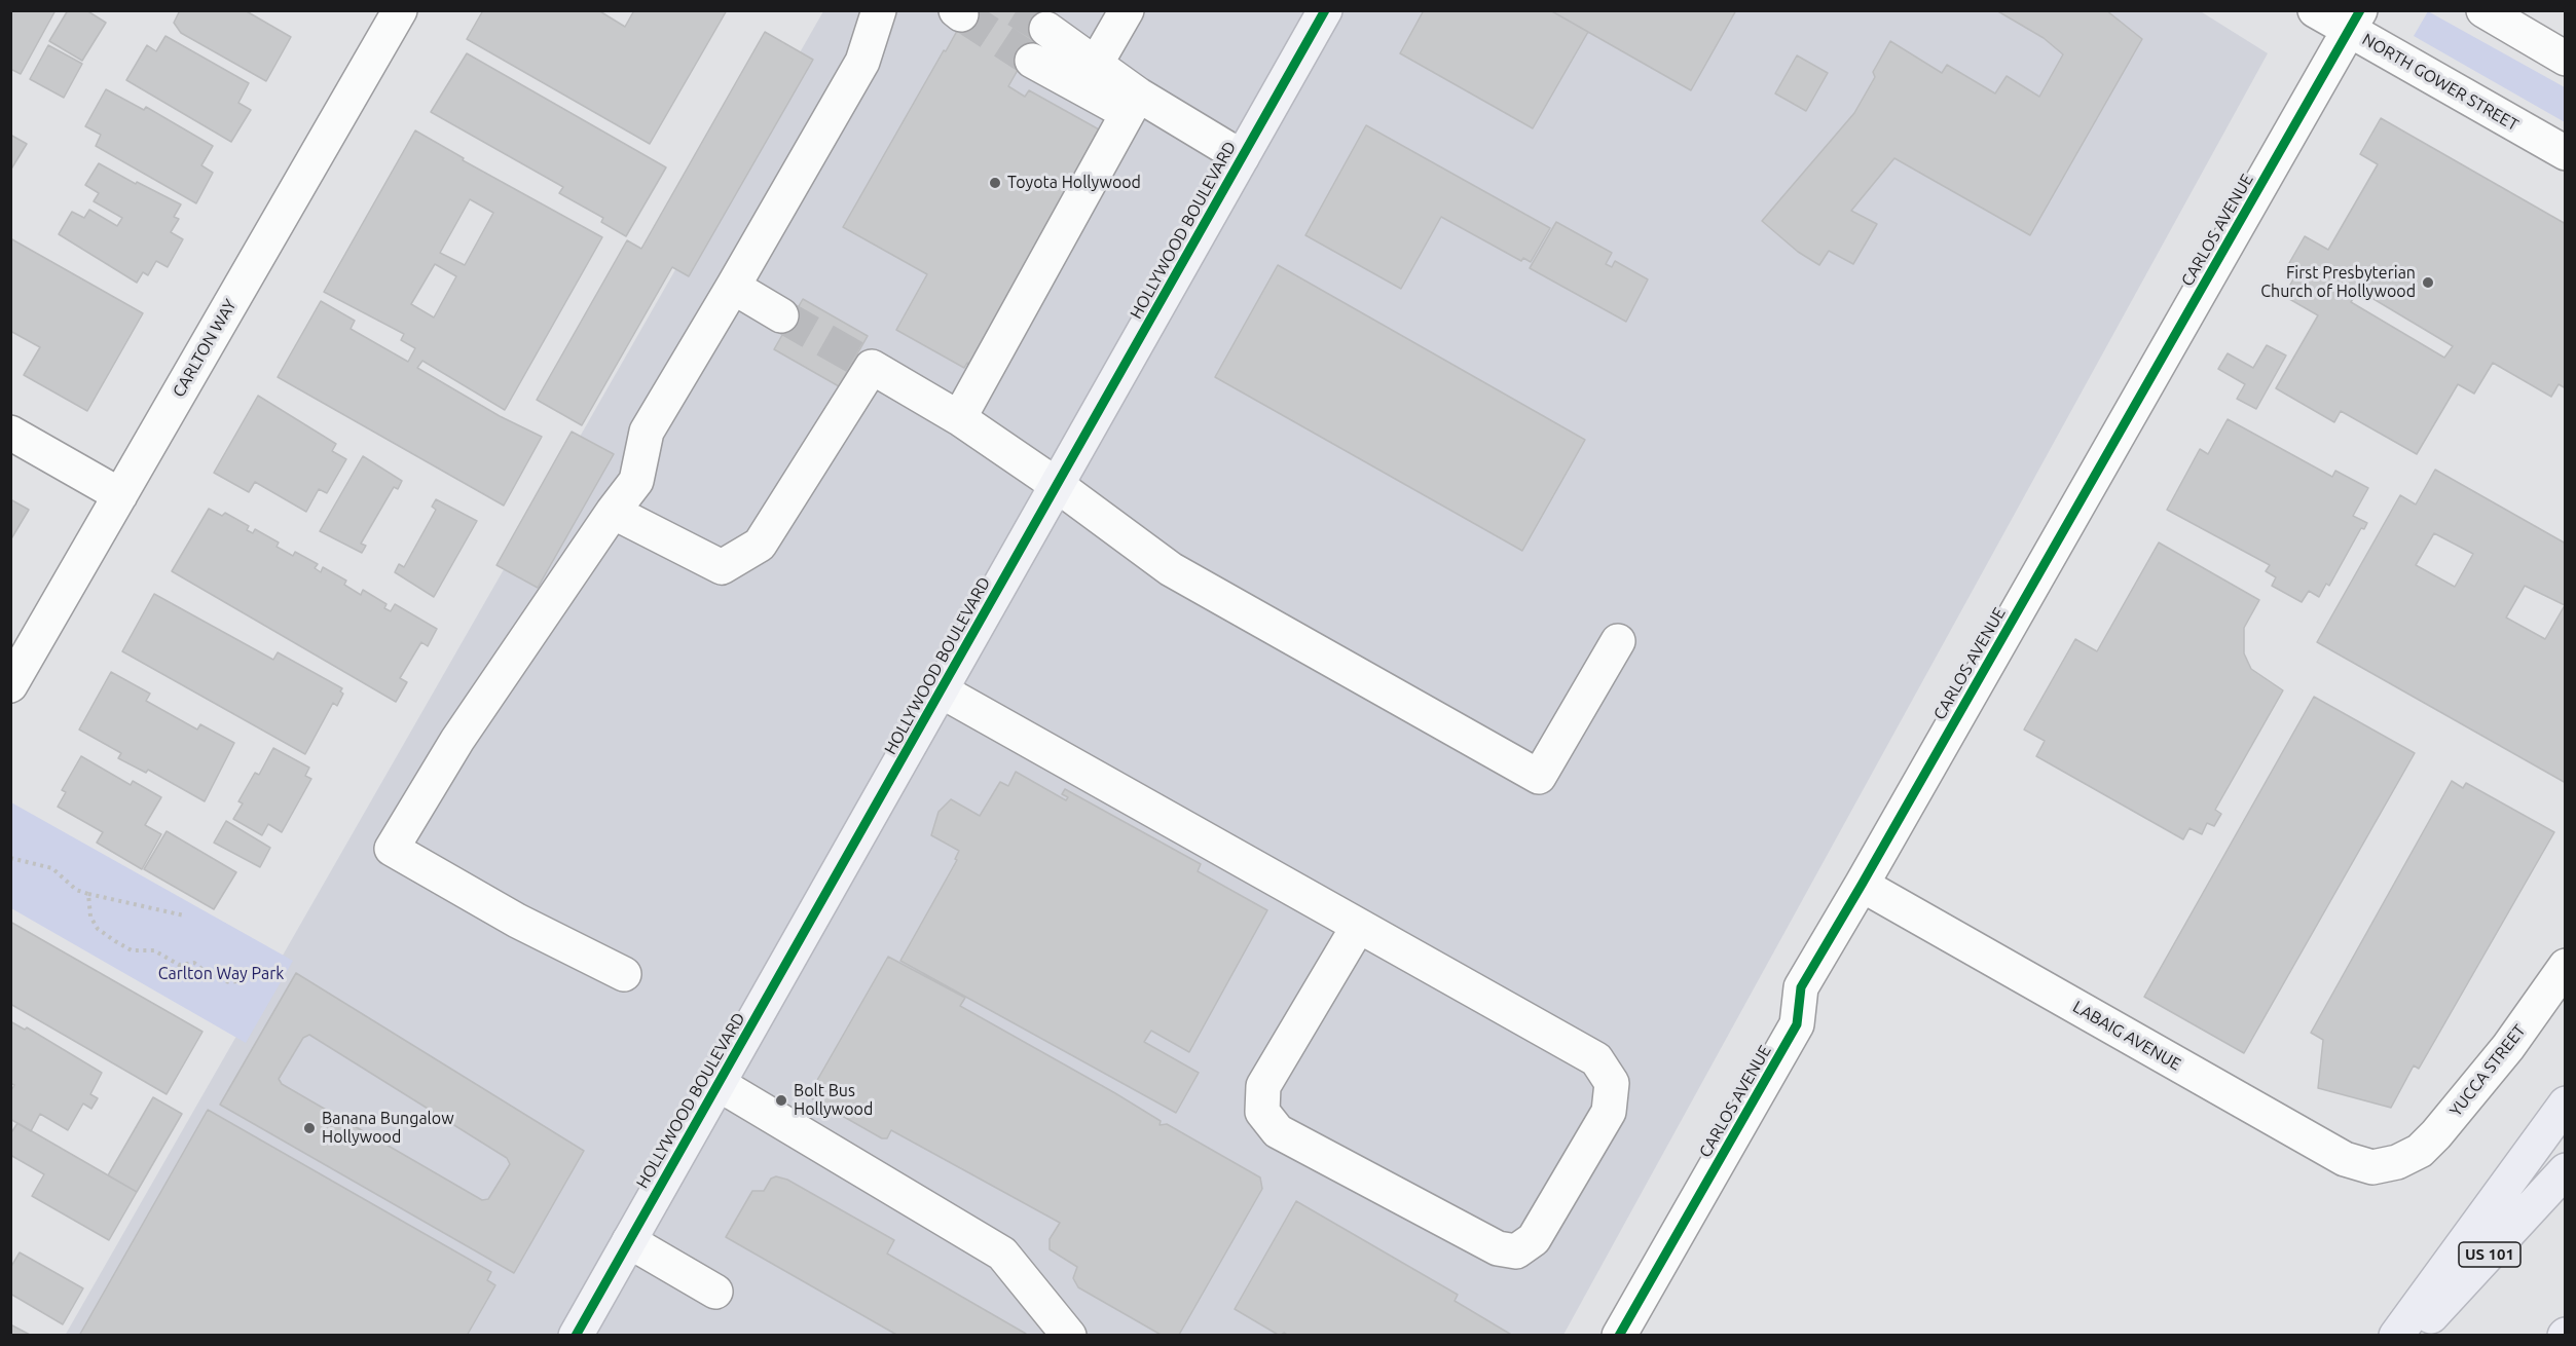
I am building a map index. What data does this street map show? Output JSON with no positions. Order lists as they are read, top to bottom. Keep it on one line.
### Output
{"streets":{"highway":["US 101"],"main road":["HOLLYWOOD BOULEVARD"],"street":["NORTH GOWER STREET","CARLOS AVENUE","CARLTON WAY","LABAIG AVENUE","YUCCA STREET"]},"crossings":[["NORTH GOWER STREET","CARLOS AVENUE"],["CARLOS AVENUE","LABAIG AVENUE"],["LABAIG AVENUE","YUCCA STREET"]],"parks":["Carlton Way Park"],"places":["Toyota Hollywood","First Presbyterian Church of Hollywood","Bolt Bus Hollywood","Banana Bungalow Hollywood"]}
